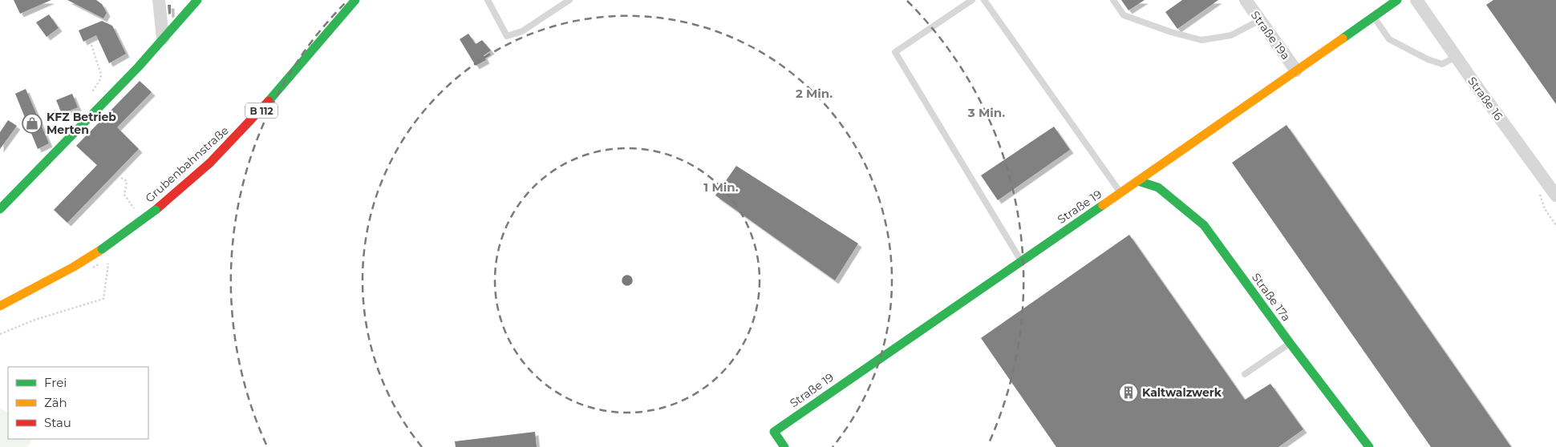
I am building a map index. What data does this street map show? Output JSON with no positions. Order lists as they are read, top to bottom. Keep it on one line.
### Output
{"streets":{"street":["Straße 19a","Straße 16","B 112","Grubenbahnstraße","Straße 19","Straße 17a"]},"crossings":[["Straße 19a","Straße 19"],["Straße 19","Straße 17a"]],"places":{"shop":["KFZ Betrieb Merten"],"building":["Kaltwalzwerk"]},"legend":["Frei","Zäh","Stau"],"rings":["2 Min.","3 Min.","1 Min."]}
